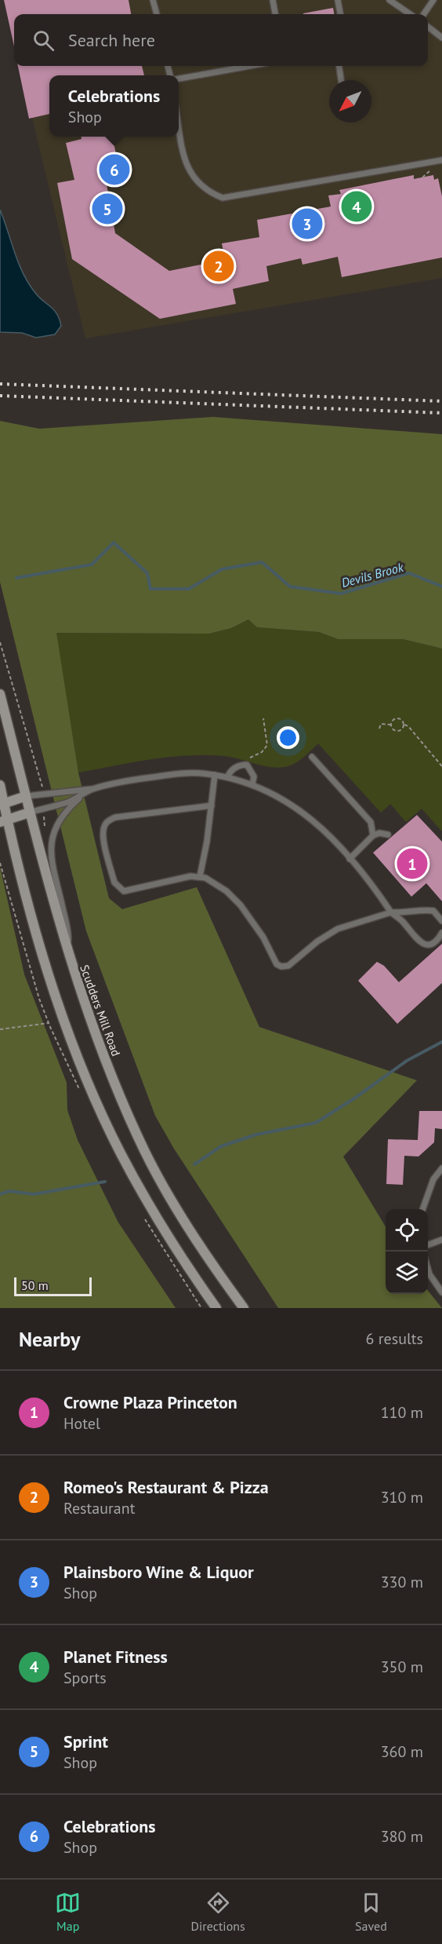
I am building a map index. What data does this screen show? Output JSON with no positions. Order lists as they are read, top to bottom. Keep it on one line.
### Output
{"streets":{"main road":["Scudders Mill Road"]},"water":["Devils Brook"],"scale_bar":"50 m","north":"bottom left","page":{"search":"Search here","popup":["Celebrations","Shop"],"pins":["6","4","5","3","2","1"],"scale":"50 m","heading":["Nearby","6 results"],"list":[{"mark":"1","name":"Crowne Plaza Princeton","note":"Hotel","value":"110 m"},{"mark":"2","name":"Romeo's Restaurant & Pizza","note":"Restaurant","value":"310 m"},{"mark":"3","name":"Plainsboro Wine & Liquor","note":"Shop","value":"330 m"},{"mark":"4","name":"Planet Fitness","note":"Sports","value":"350 m"},{"mark":"5","name":"Sprint","note":"Shop","value":"360 m"},{"mark":"6","name":"Celebrations","note":"Shop","value":"380 m"}],"nav":["Map","Directions","Saved"]}}
